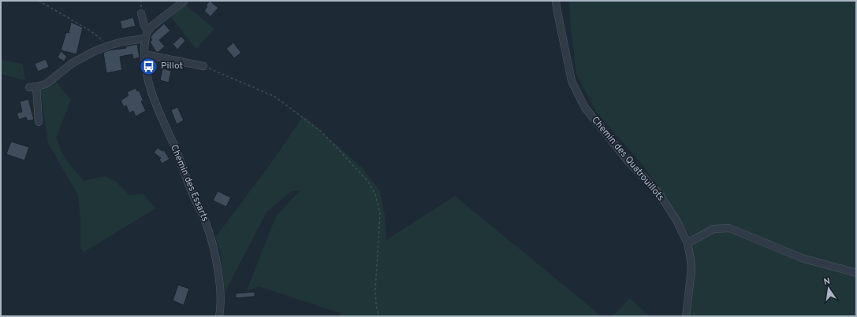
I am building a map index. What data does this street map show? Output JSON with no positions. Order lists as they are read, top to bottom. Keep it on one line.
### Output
{"streets":{"street":["Chemin des Quatrouillots","Chemin des Essarts"]},"places":{"bus stop":["Pillot"]},"north":"top"}
